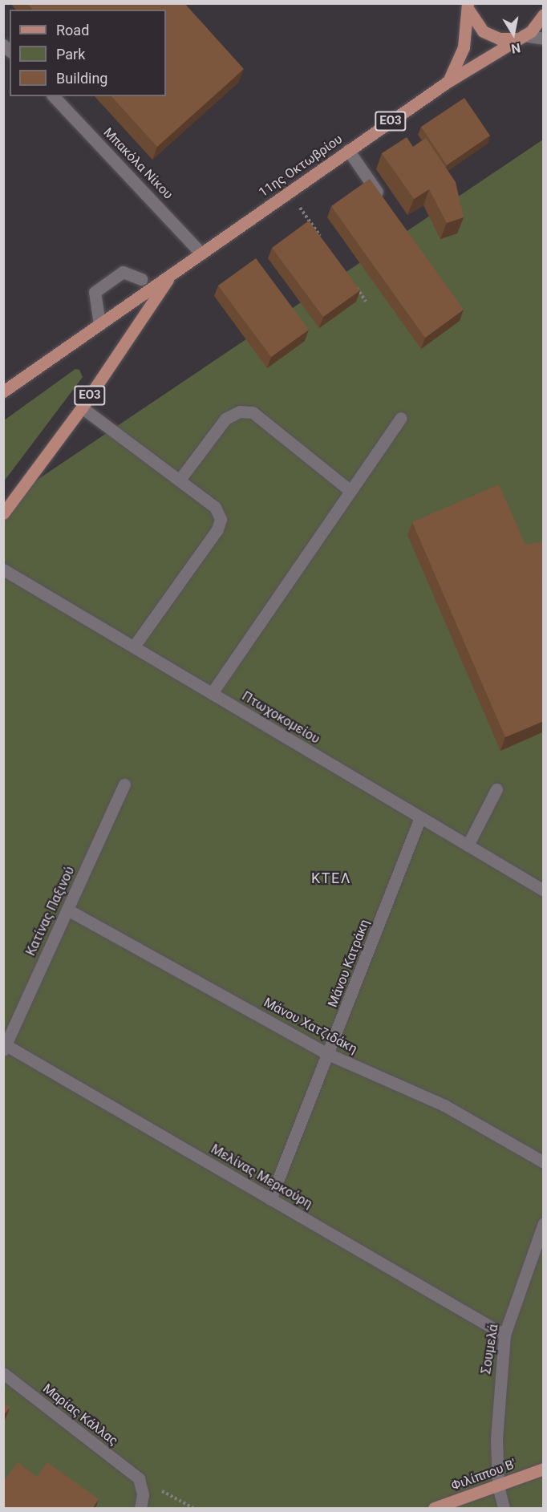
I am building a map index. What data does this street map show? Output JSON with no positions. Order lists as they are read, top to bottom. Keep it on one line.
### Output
{"streets":{"main road":["ΕΟ3","11ης Οκτωβρίου","Φιλίππου Β'"],"street":["Μπακόλα Νίκου","Πτωχοκομείου","Κατίνας Παξινού","Μάνου Κατράκη","Μάνου Χατζιδάκη","Μελίνας Μερκούρη","Σουμελά","Μαρίας Κάλλας"]},"crossings":[["Μπακόλα Νίκου","11ης Οκτωβρίου"],["Πτωχοκομείου","Μάνου Κατράκη"],["Κατίνας Παξινού","Μάνου Χατζιδάκη"],["Κατίνας Παξινού","Μελίνας Μερκούρη"],["Μάνου Κατράκη","Μάνου Χατζιδάκη"],["Μάνου Κατράκη","Μελίνας Μερκούρη"],["Μελίνας Μερκούρη","Σουμελά"],["Σουμελά","Φιλίππου Β'"]],"districts":["ΚΤΕΛ"],"legend":["Road","Park","Building"],"north":"bottom"}
